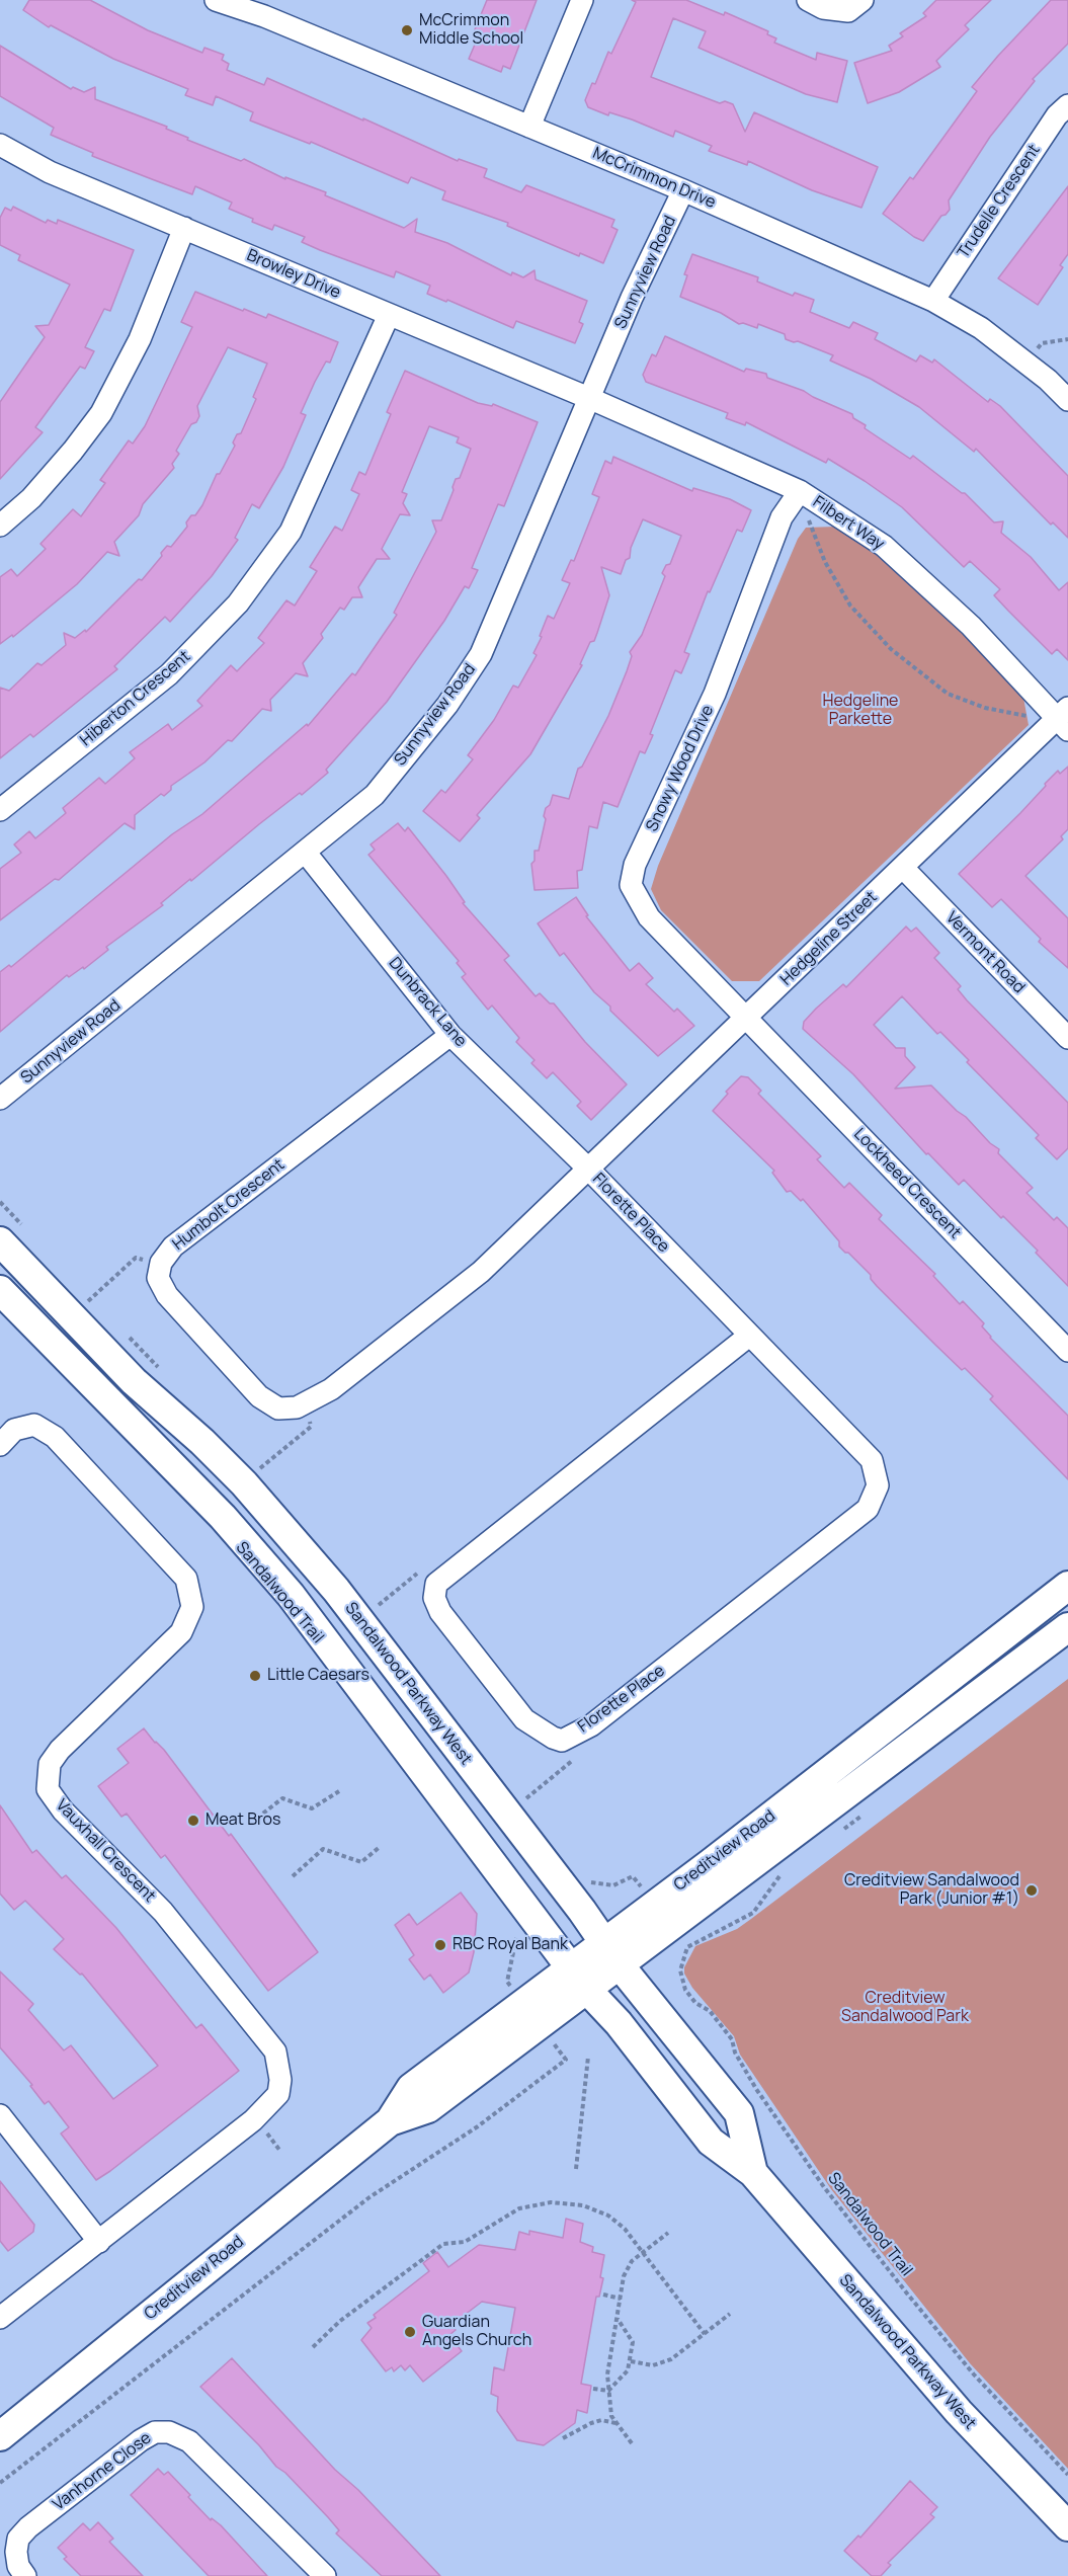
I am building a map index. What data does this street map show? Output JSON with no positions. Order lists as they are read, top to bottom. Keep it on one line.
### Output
{"streets":{"main road":["Sandalwood Parkway West","Creditview Road"],"street":["McCrimmon Drive","Trudelle Crescent","Sunnyview Road","Browley Drive","Filbert Way","Hiberton Crescent","Snowy Wood Drive","Hedgeline Street","Vermont Road","Dunbrack Lane","Lockheed Crescent","Humbolt Crescent","Florette Place","Vauxhall Crescent","Vanhorne Close"],"path":["Sandalwood Trail"]},"crossings":[["McCrimmon Drive","Trudelle Crescent"],["McCrimmon Drive","Sunnyview Road"],["Sunnyview Road","Browley Drive"],["Sunnyview Road","Filbert Way"],["Sunnyview Road","Dunbrack Lane"],["Browley Drive","Filbert Way"],["Browley Drive","Hiberton Crescent"],["Filbert Way","Snowy Wood Drive"],["Filbert Way","Hedgeline Street"],["Snowy Wood Drive","Hedgeline Street"],["Snowy Wood Drive","Lockheed Crescent"],["Hedgeline Street","Vermont Road"],["Hedgeline Street","Dunbrack Lane"],["Hedgeline Street","Lockheed Crescent"],["Hedgeline Street","Humbolt Crescent"],["Hedgeline Street","Florette Place"],["Dunbrack Lane","Humbolt Crescent"],["Dunbrack Lane","Florette Place"],["Humbolt Crescent","Florette Place"],["Sandalwood Parkway West","Creditview Road"]],"parks":["Hedgeline Parkette","Creditview Sandalwood Park"],"places":["McCrimmon Middle School","Little Caesars","Meat Bros","Creditview Sandalwood Park (Junior #1)","RBC Royal Bank","Guardian Angels Church"]}
